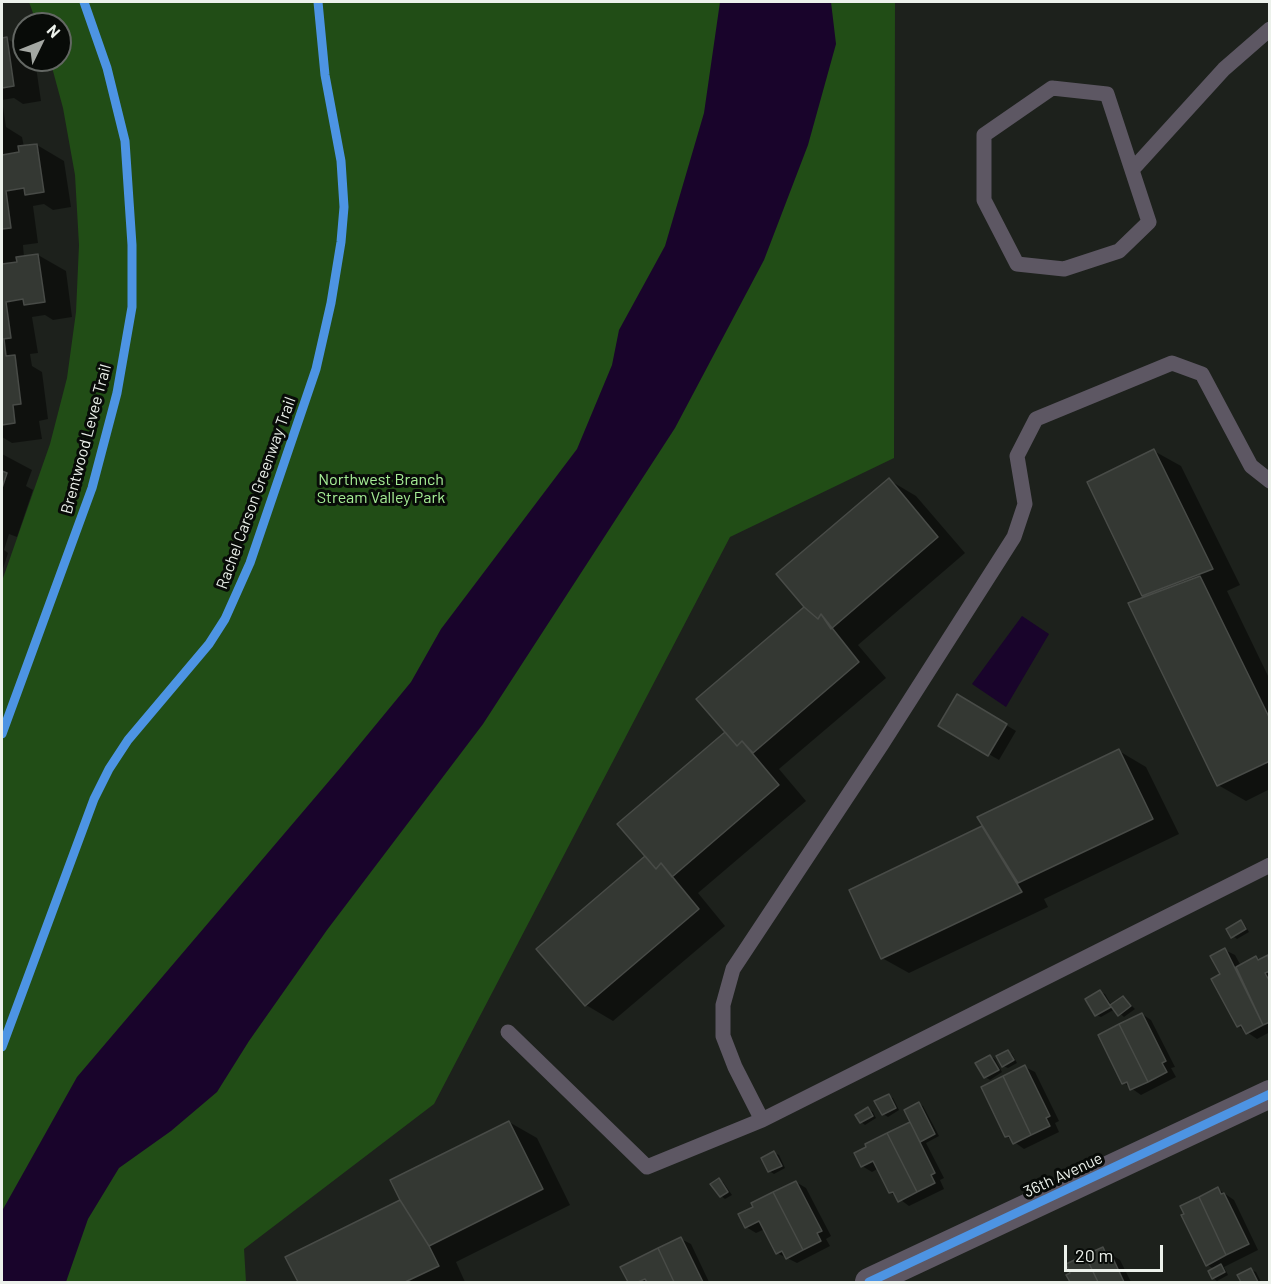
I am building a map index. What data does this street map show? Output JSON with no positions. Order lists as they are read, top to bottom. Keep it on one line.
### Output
{"streets":{"street":["36th Avenue"],"cycle path":["Brentwood Levee Trail","Rachel Carson Greenway Trail"]},"parks":["Northwest Branch Stream Valley Park"],"scale_bar":"20 m","north":"top right"}
